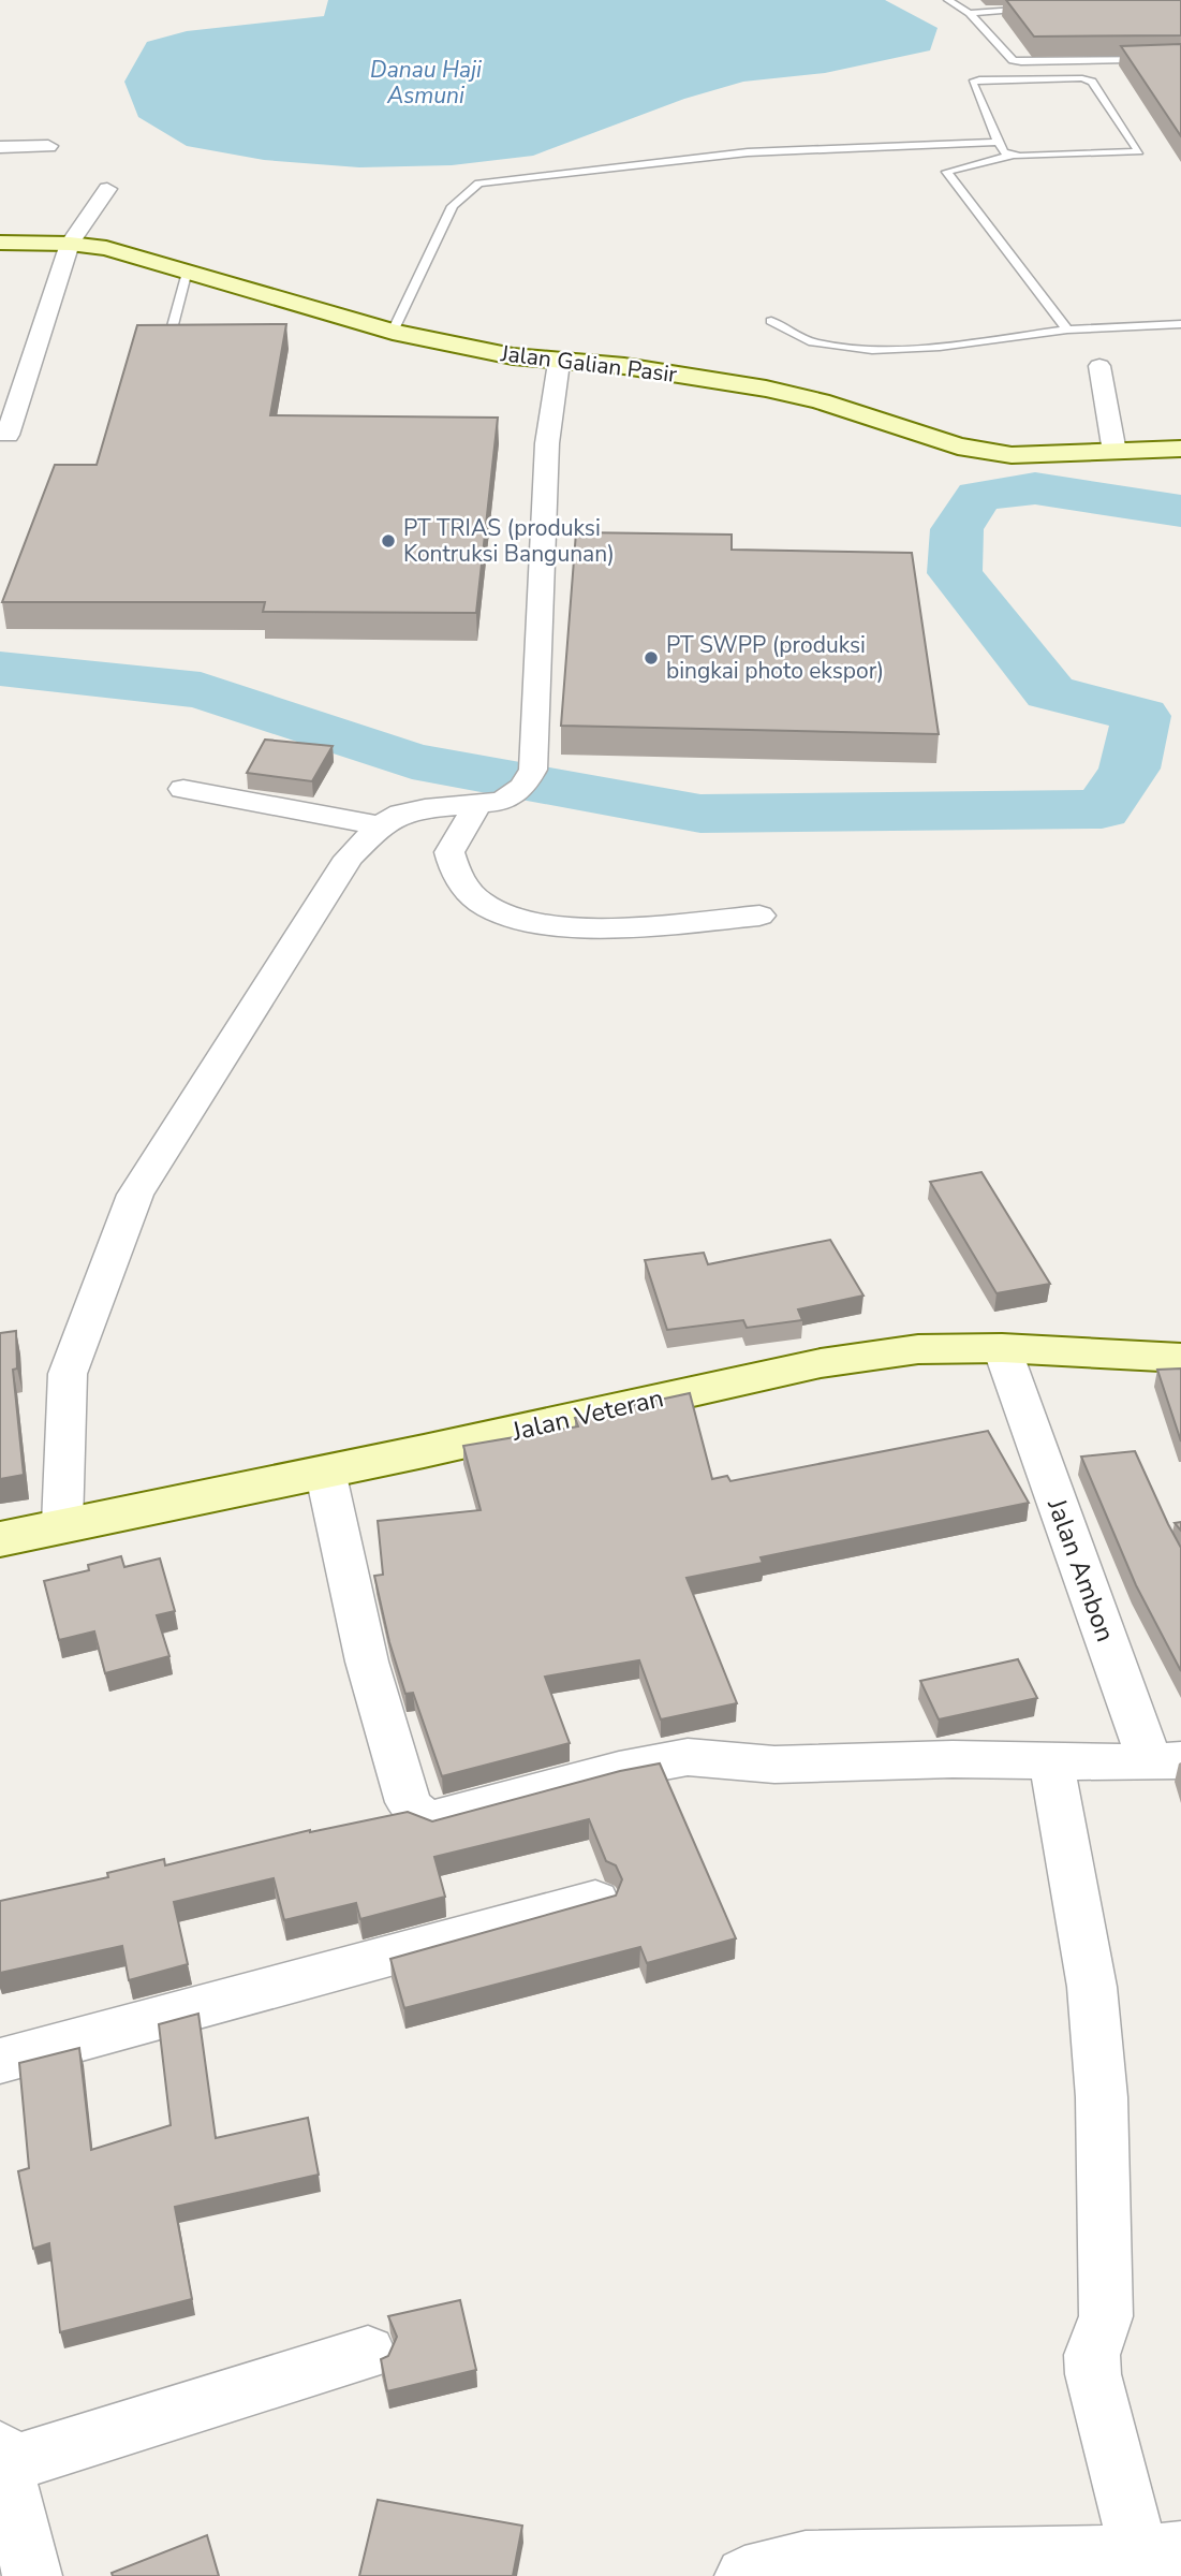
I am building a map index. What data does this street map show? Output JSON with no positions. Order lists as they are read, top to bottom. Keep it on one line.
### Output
{"streets":{"street":["Jalan Galian Pasir","Jalan Veteran","Jalan Ambon"]},"crossings":[["Jalan Veteran","Jalan Ambon"]],"water":["Danau Haji Asmuni"],"places":["PT TRIAS (produksi Kontruksi Bangunan)","PT SWPP (produksi bingkai photo ekspor)"]}
